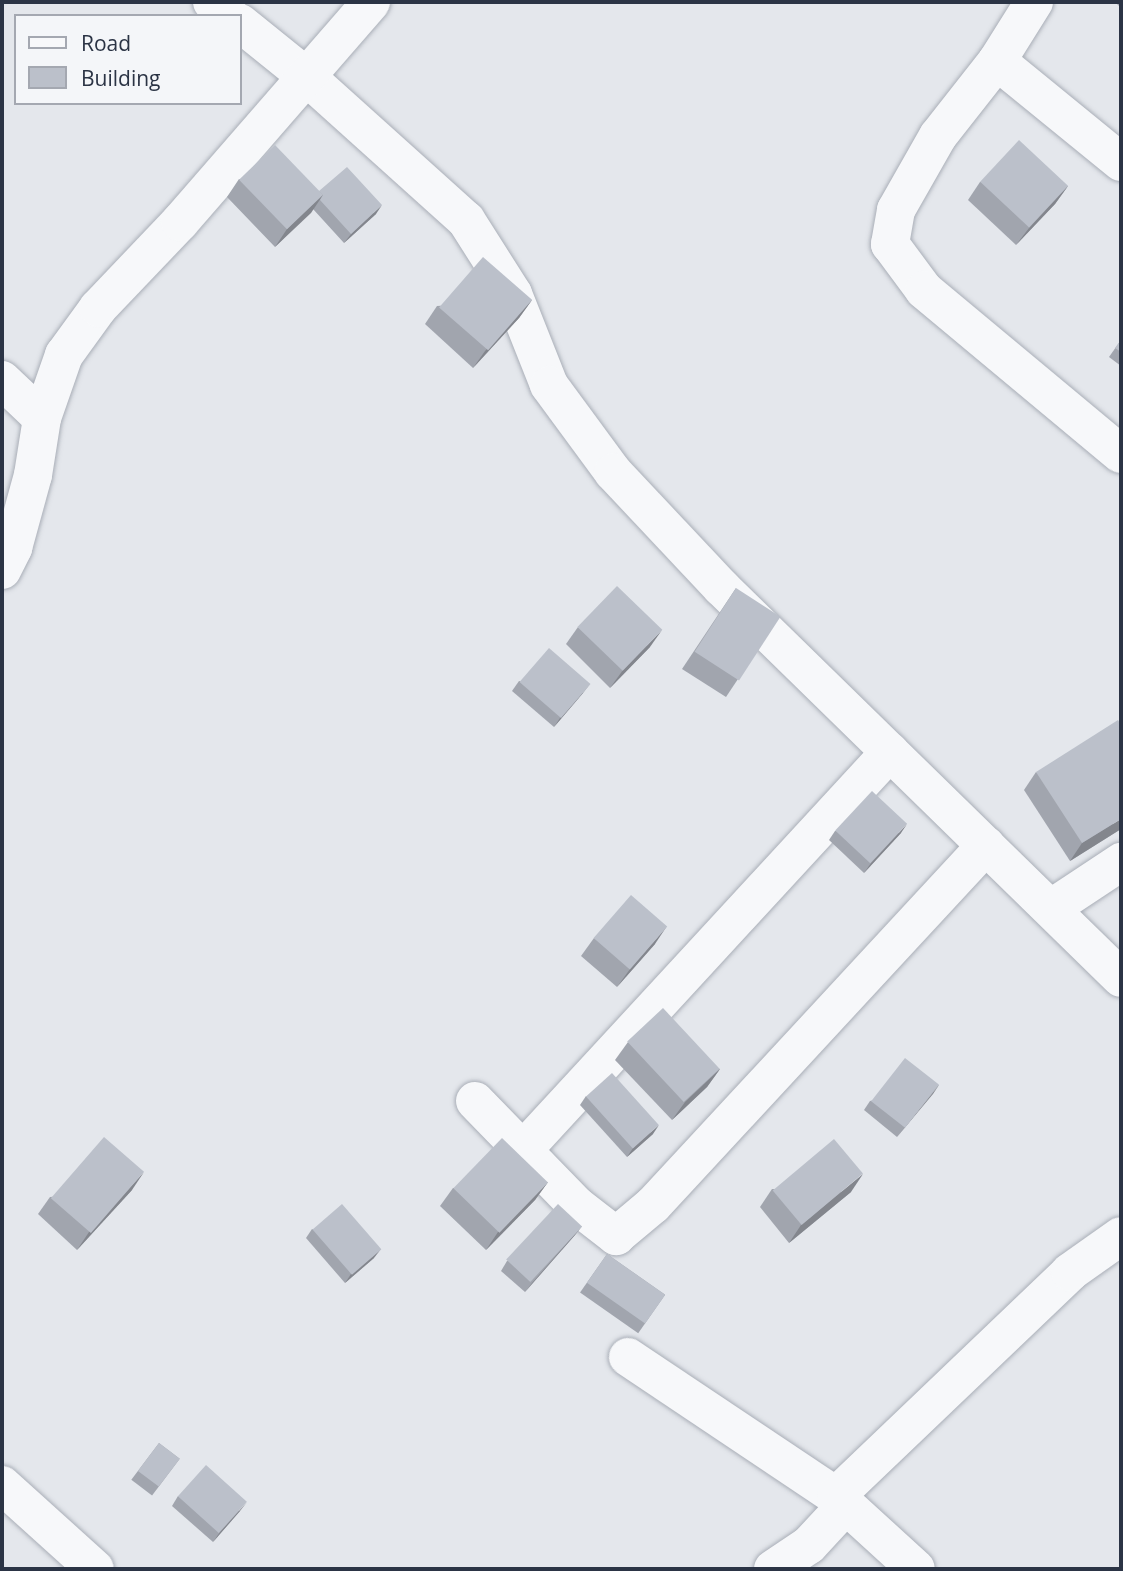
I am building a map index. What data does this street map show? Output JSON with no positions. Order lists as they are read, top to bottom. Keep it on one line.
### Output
{"legend":["Road","Building"]}
